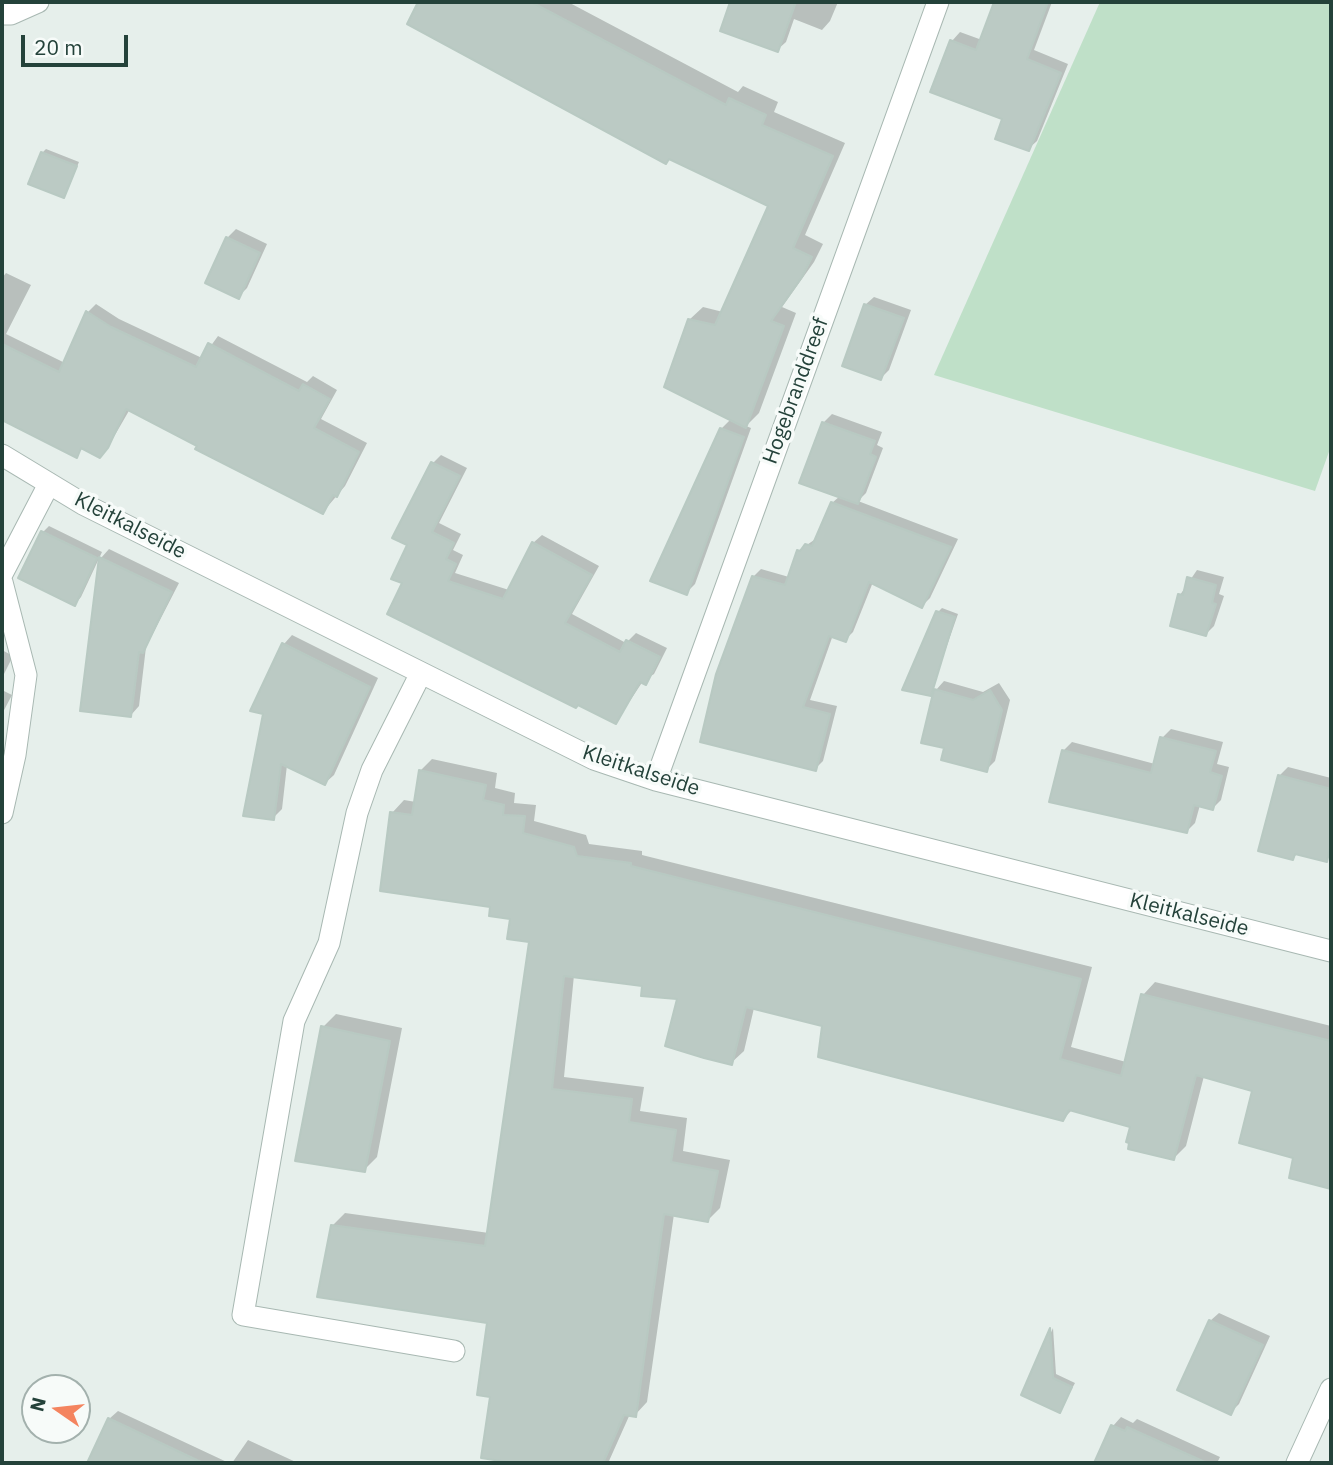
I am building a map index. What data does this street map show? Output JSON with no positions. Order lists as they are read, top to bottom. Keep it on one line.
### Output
{"streets":{"street":["Hogebranddreef","Kleitkalseide"]},"crossings":[["Hogebranddreef","Kleitkalseide"]],"scale_bar":"20 m","north":"left"}
